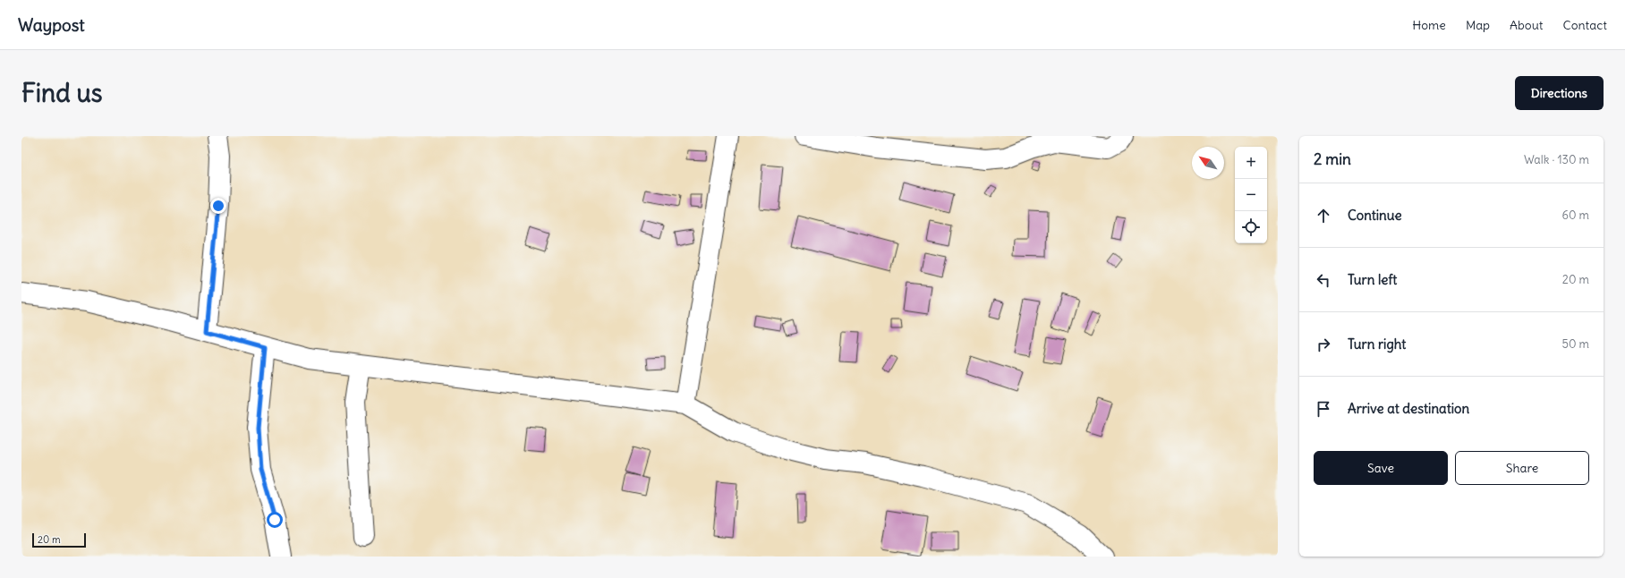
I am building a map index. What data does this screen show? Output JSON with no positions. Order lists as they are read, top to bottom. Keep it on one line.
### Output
{"scale_bar":"20 m","north":"top left","page":{"header":"Waypost","nav":["Home","Map","About","Contact"],"buttons":["Directions",["Save","Share"]],"title":"Find us","heading":["2 min","Walk · 130 m"],"map_buttons":["+","−"],"list":[["Continue","60 m"],["Turn left","20 m"],["Turn right","50 m"],"Arrive at destination"],"scale":"20 m"}}
